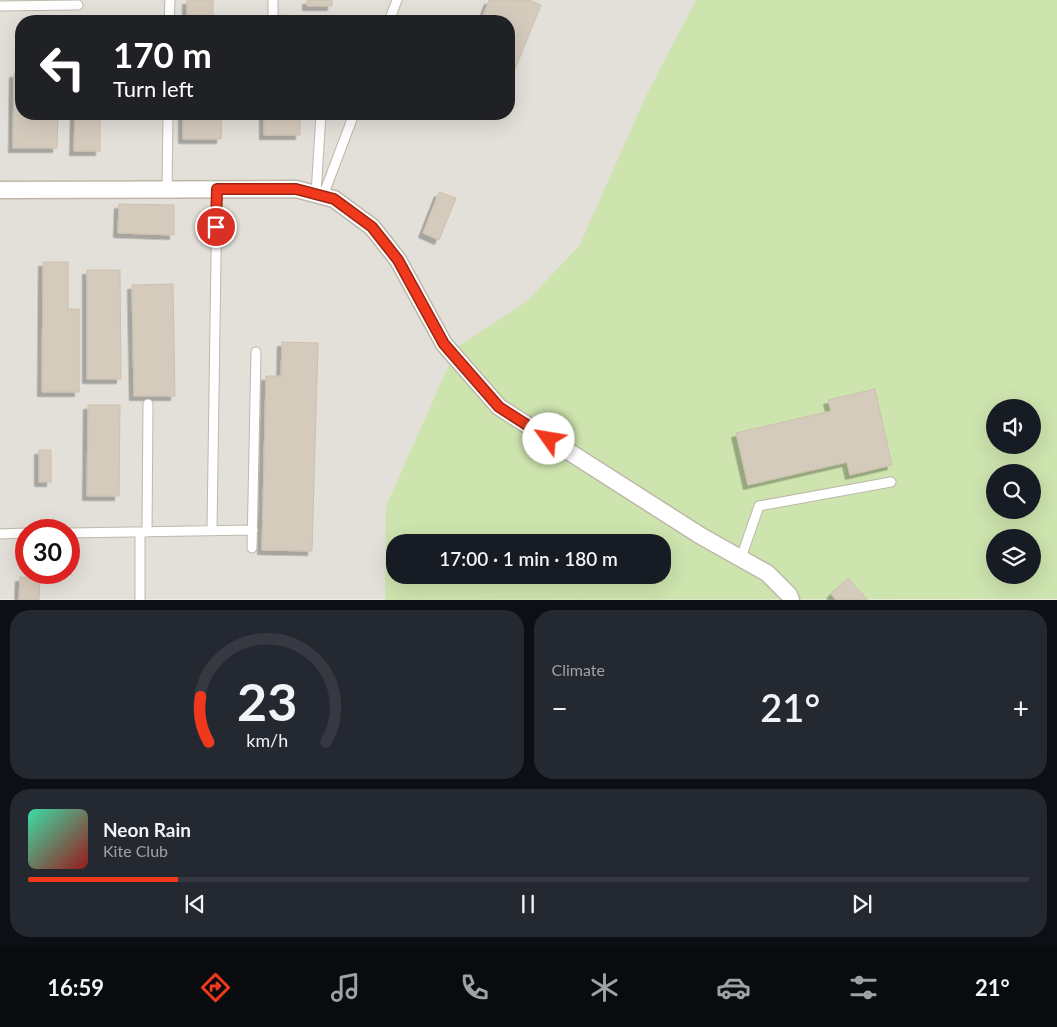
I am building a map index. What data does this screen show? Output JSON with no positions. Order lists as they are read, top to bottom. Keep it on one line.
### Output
{"page":{"turn":["170 m","Turn left"],"limit":"30","trip":"17:00 · 1 min · 180 m","tile":"Climate","heat":["−","21°","+"],"song":["Neon Rain","Kite Club"],"tabs":["16:59","21°"],"gauge":["23","km/h"]}}
